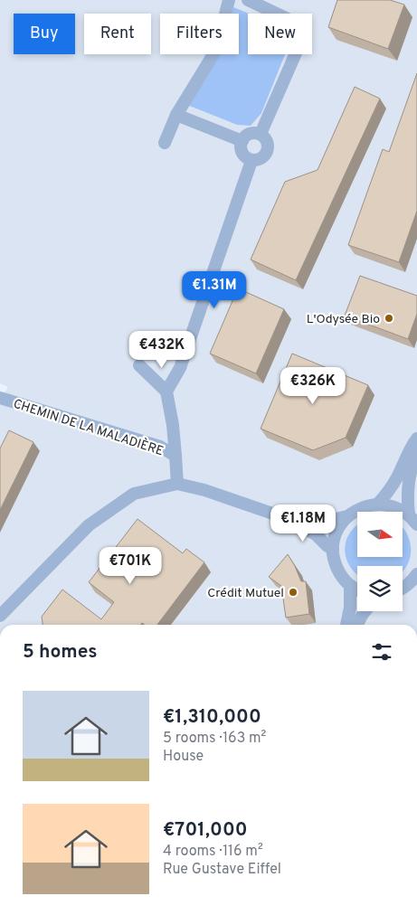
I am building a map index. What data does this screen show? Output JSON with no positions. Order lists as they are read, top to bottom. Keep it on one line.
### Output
{"streets":{"street":["CHEMIN DE LA MALADIÈRE"]},"places":["L'Odysée Bio","Crédit Mutuel"],"north":"right","page":{"chip":["Buy","Rent","Filters","New"],"price":["€1.31M","€432K","€326K","€1.18M","€701K"],"heading":"5 homes","list":[{"name":"€1,310,000","note":"5 rooms · 163 m² · House"},{"name":"€701,000","note":"4 rooms · 116 m² · Rue Gustave Eiffel"}]}}
